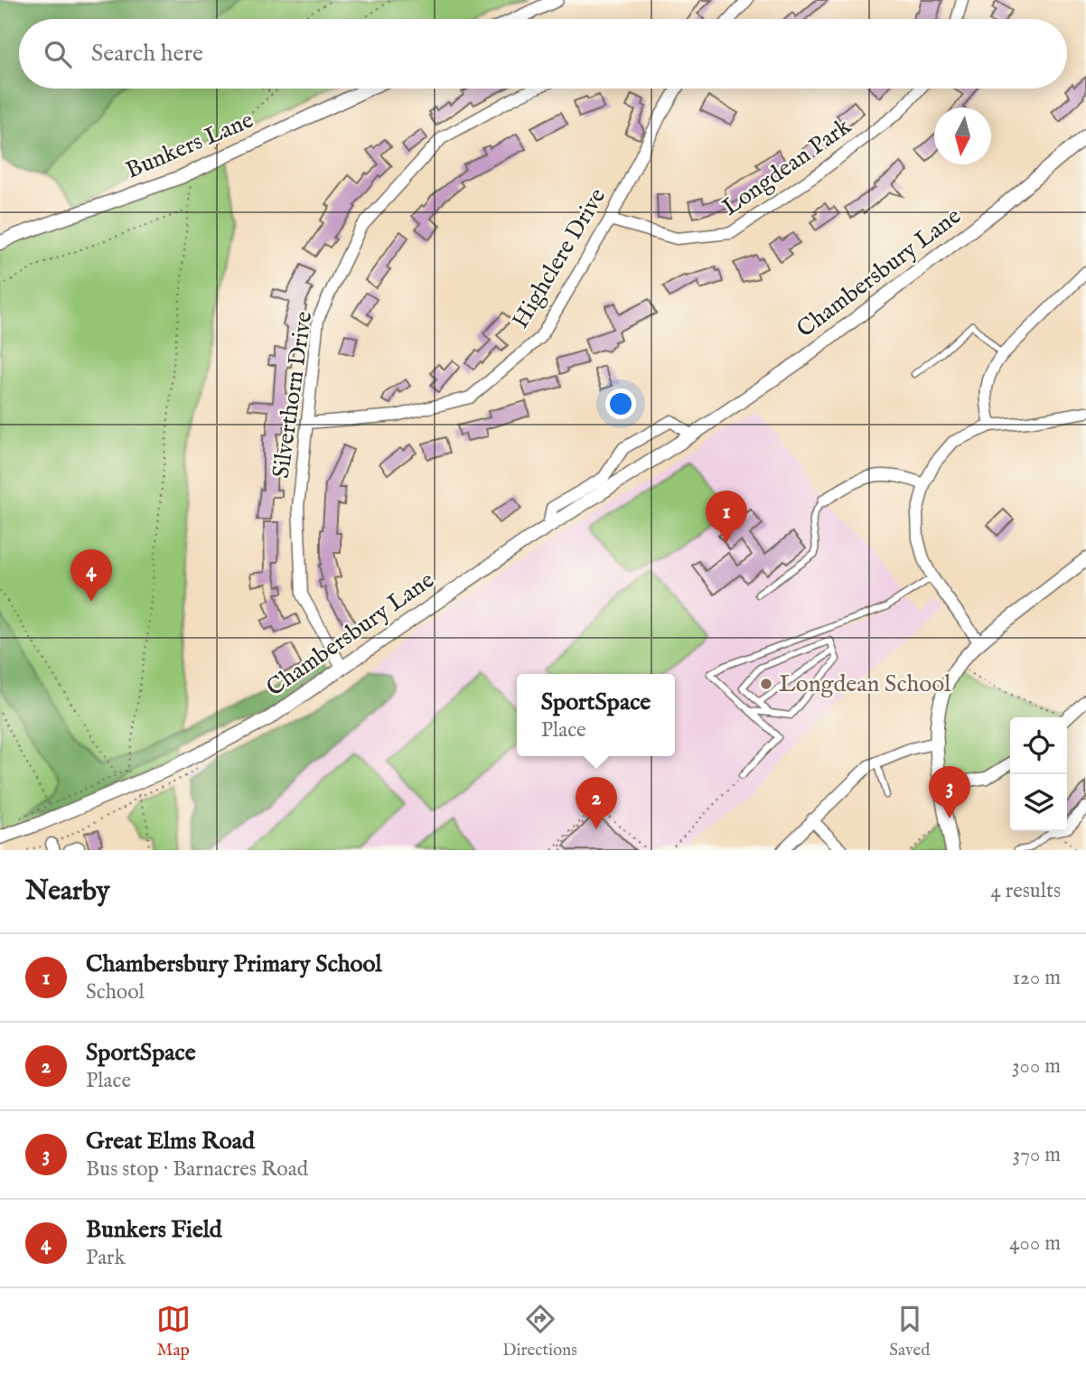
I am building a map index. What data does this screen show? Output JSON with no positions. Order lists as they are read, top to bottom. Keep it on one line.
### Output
{"streets":{"street":["Bunkers Lane","Longdean Park","Highclere Drive","Chambersbury Lane","Silverthorn Drive"]},"crossings":[["Longdean Park","Highclere Drive"],["Highclere Drive","Silverthorn Drive"],["Chambersbury Lane","Silverthorn Drive"]],"places":["Longdean School"],"north":"bottom","page":{"search":"Search here","pins":["1","4","3","2"],"popup":["SportSpace","Place"],"heading":["Nearby","4 results"],"list":[{"mark":"1","name":"Chambersbury Primary School","note":"School","value":"120 m"},{"mark":"2","name":"SportSpace","note":"Place","value":"300 m"},{"mark":"3","name":"Great Elms Road","note":"Bus stop · Barnacres Road","value":"370 m"},{"mark":"4","name":"Bunkers Field","note":"Park","value":"400 m"}],"nav":["Map","Directions","Saved"]}}
